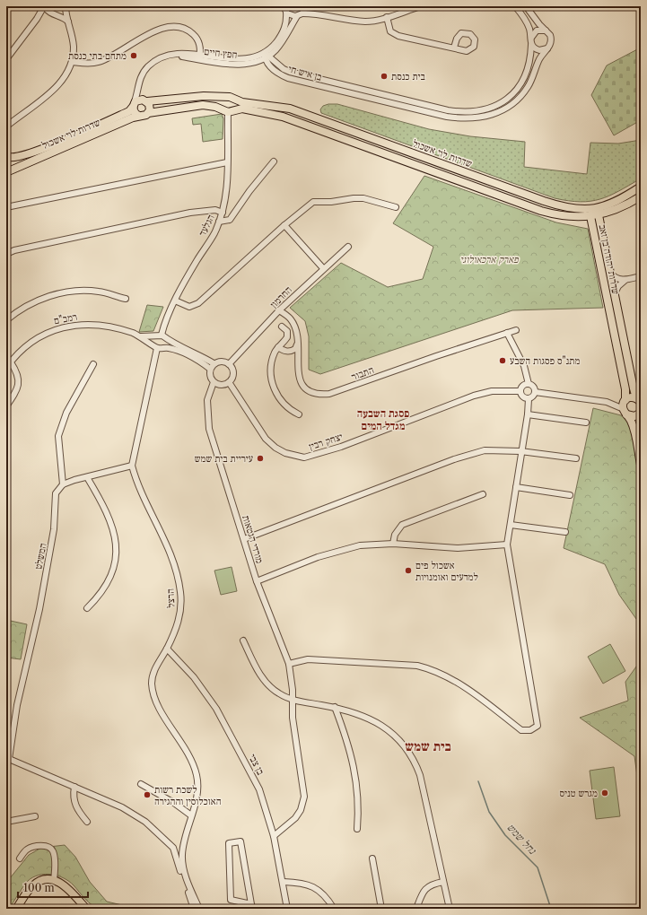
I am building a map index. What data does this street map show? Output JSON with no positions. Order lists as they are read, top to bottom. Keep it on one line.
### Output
{"streets":{"main road":["שדרות לוי אשכול","שדרות יהודה בן זאב"],"street":["חפץ חיים","בן איש חי","הגלעד","החרמון","רמב\"ם","התבור","יצחק רבין","מורדי הגטאות","המשלט","הרצל","בן צבי"]},"crossings":[["חפץ חיים","בן איש חי"],["חפץ חיים","שדרות לוי אשכול"],["שדרות לוי אשכול","הגלעד"],["שדרות לוי אשכול","שדרות יהודה בן זאב"],["הגלעד","רמב\"ם"],["החרמון","התבור"],["החרמון","יצחק רבין"],["החרמון","מורדי הגטאות"],["יצחק רבין","מורדי הגטאות"],["מורדי הגטאות","בן צבי"],["הרצל","בן צבי"]],"districts":["פסגת השבעה מגדל המים","בית שמש"],"water":["נחל שמש"],"parks":["פארק ארכאולוגי"],"places":["מתחם בתי כנסת","בית כנסת","מתנ\"ס פסגות השבע","עיריית בית שמש","אשכול פים למדעים ואומנויות","מגרש טניס","לשכת רשות האוכלוסין וההגירה"],"scale_bar":"100 m"}
